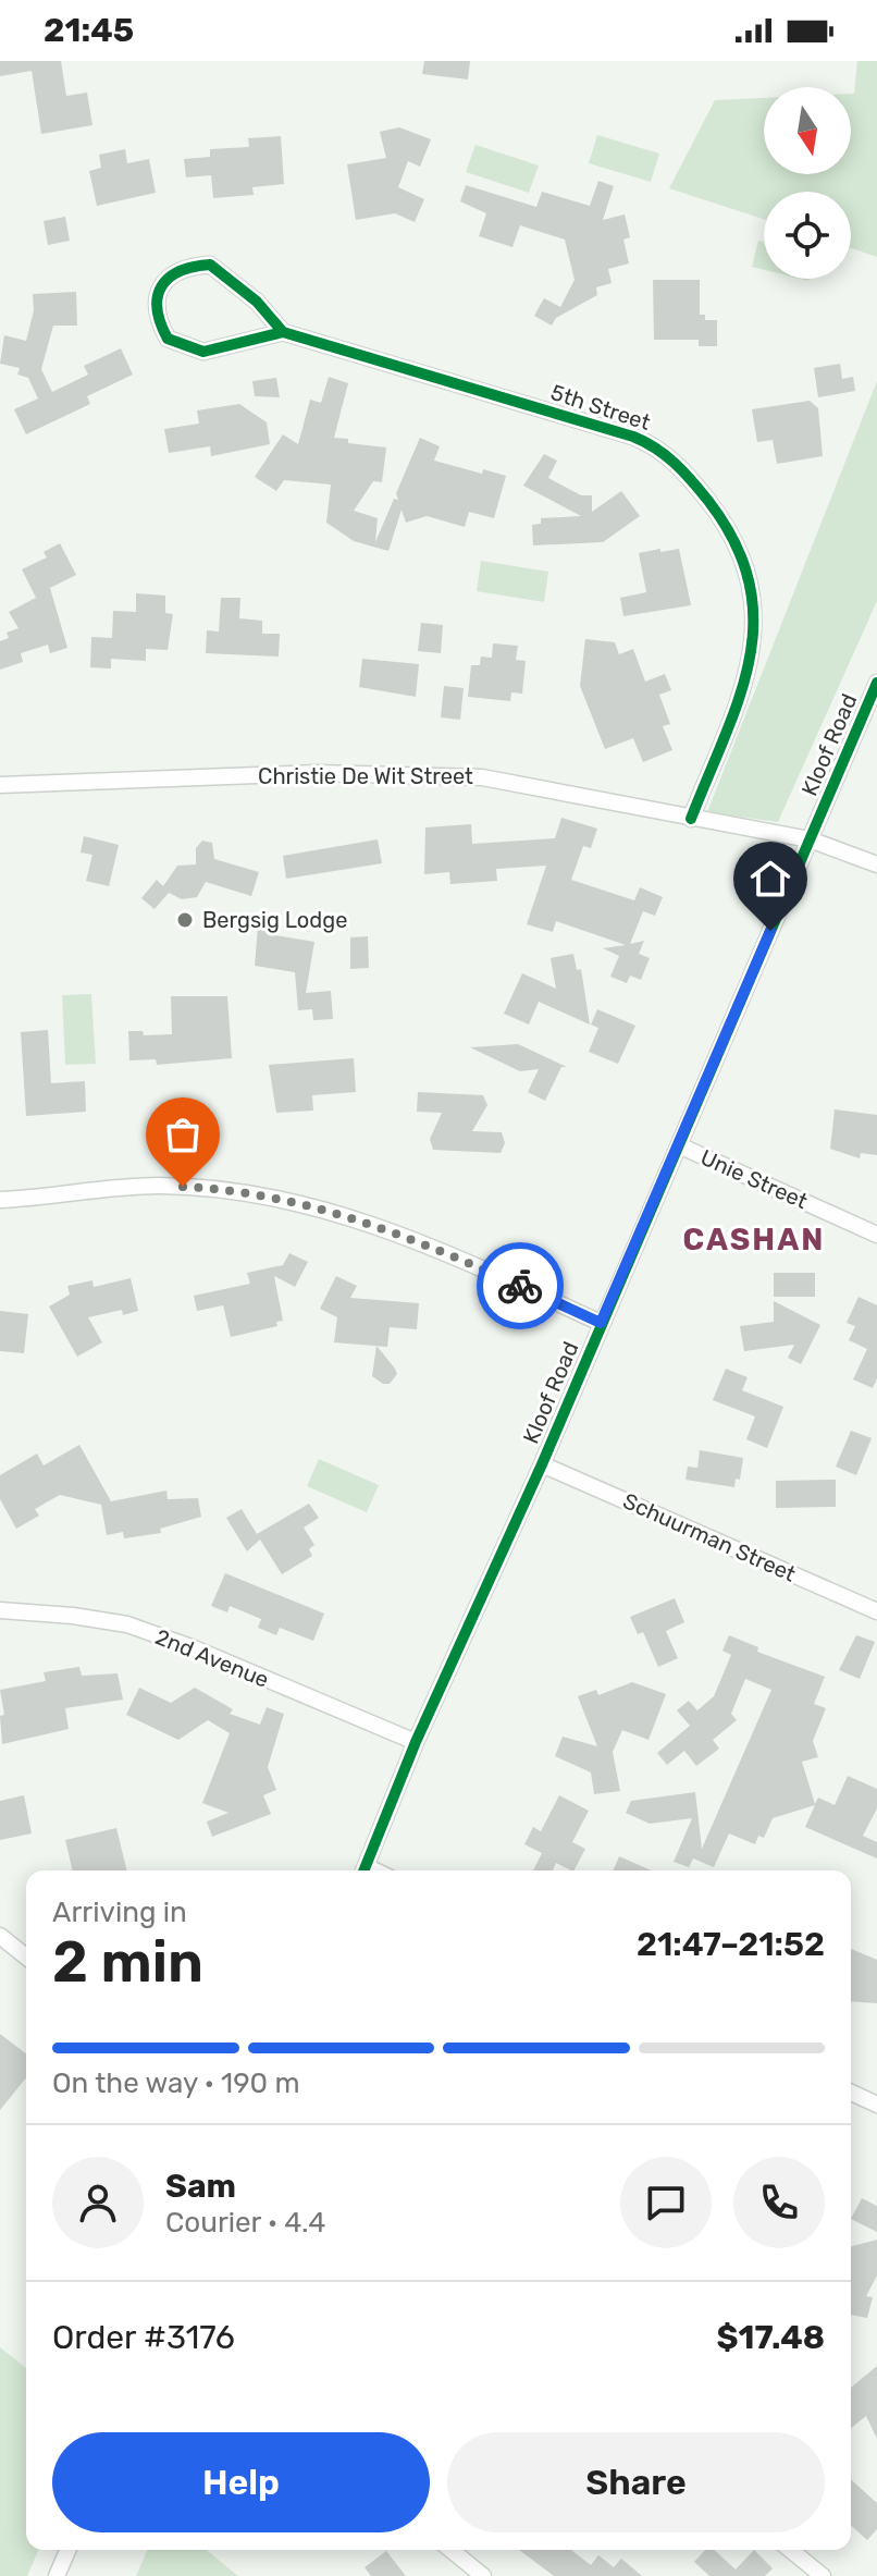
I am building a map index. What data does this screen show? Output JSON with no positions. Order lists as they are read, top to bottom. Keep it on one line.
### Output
{"streets":{"street":["5th Street","Kloof Road","Christie De Wit Street","Unie Street","Schuurman Street","2nd Avenue"]},"crossings":[["5th Street","Christie De Wit Street"],["Kloof Road","Christie De Wit Street"],["Kloof Road","Unie Street"],["Kloof Road","Schuurman Street"],["Kloof Road","2nd Avenue"]],"districts":["CASHAN"],"places":["Bergsig Lodge"],"north":"bottom","page":{"status":"21:45","heading":["2 min","Arriving in","21:47–21:52"],"panel":["Sam","Courier · 4.4","Order #3176","$17.48"],"bar":"On the way · 190 m","buttons":["Help","Share"]}}
